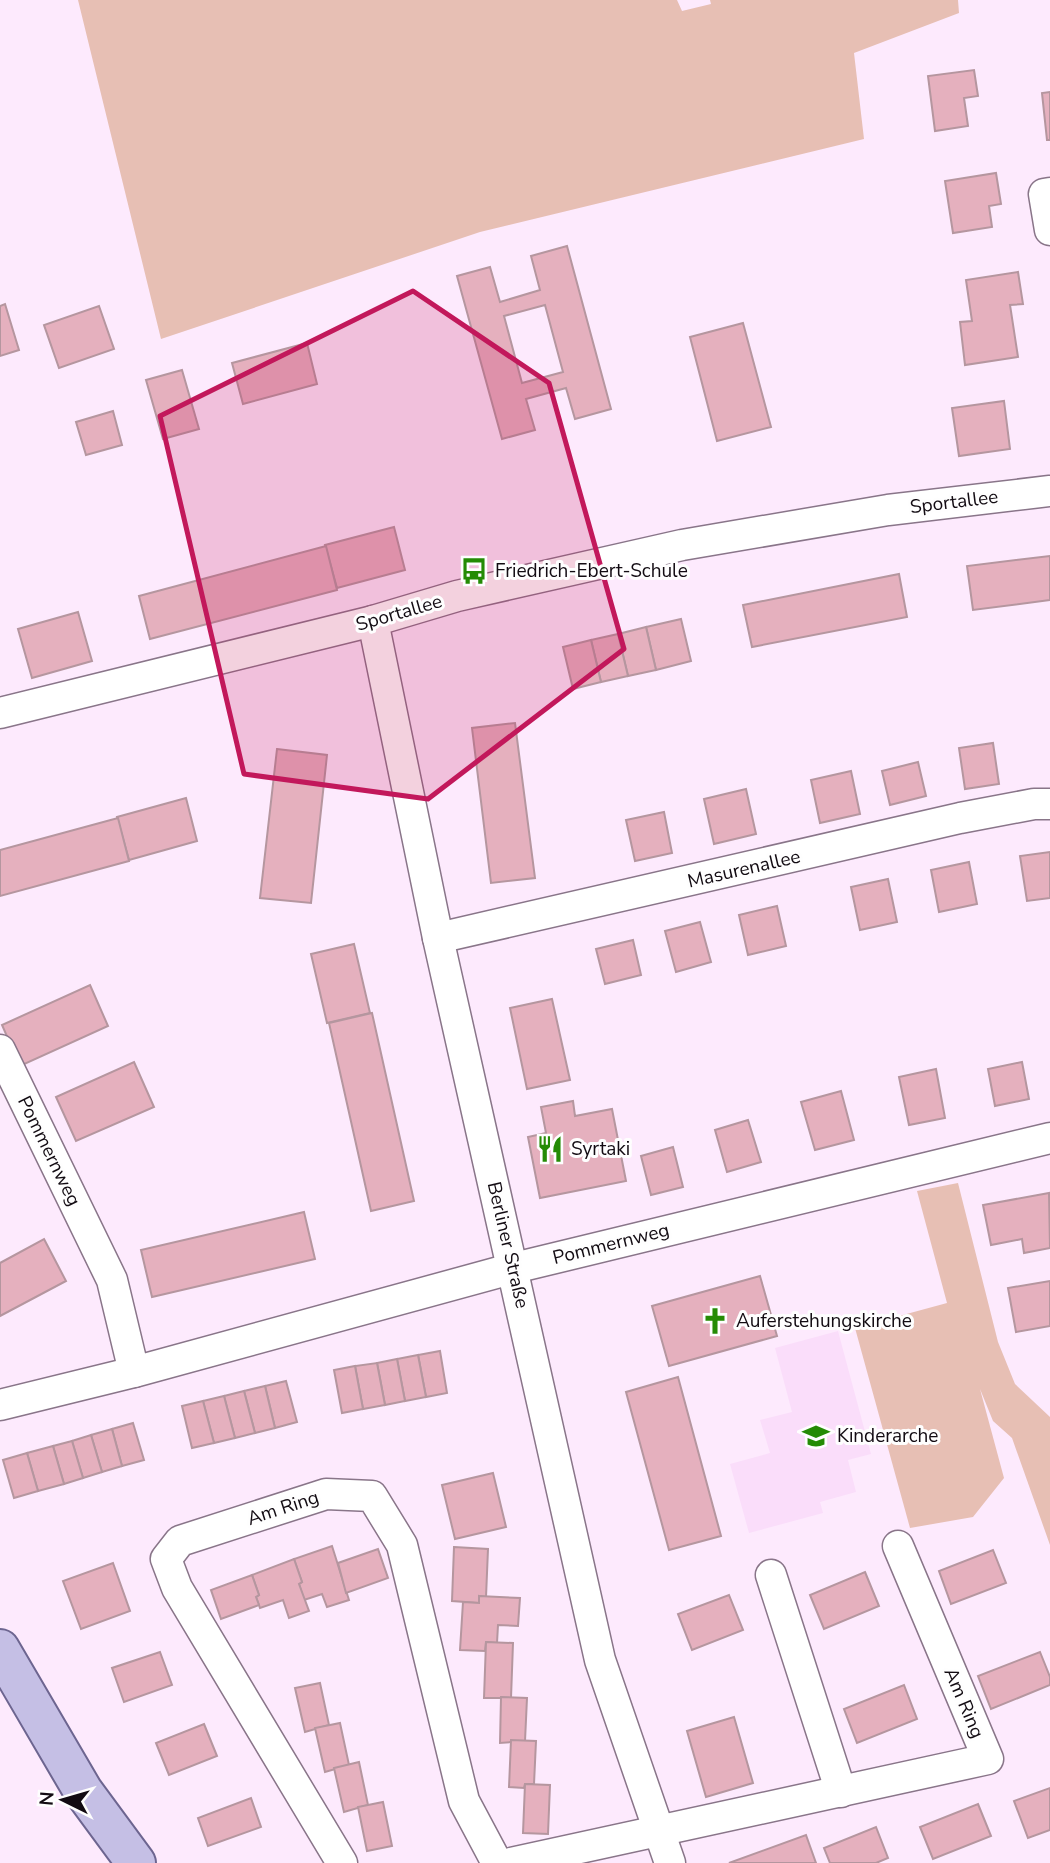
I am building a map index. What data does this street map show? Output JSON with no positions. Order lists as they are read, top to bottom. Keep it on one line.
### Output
{"streets":{"street":["Sportallee","Masurenallee","Pommernweg","Berliner Straße","Am Ring"]},"crossings":[["Sportallee","Berliner Straße"],["Masurenallee","Berliner Straße"],["Pommernweg","Berliner Straße"],["Berliner Straße","Am Ring"]],"places":{"bus stop":["Friedrich-Ebert-Schule"],"restaurant":["Syrtaki"],"church":["Auferstehungskirche"],"school or university":["Kinderarche"]},"north":"left"}
